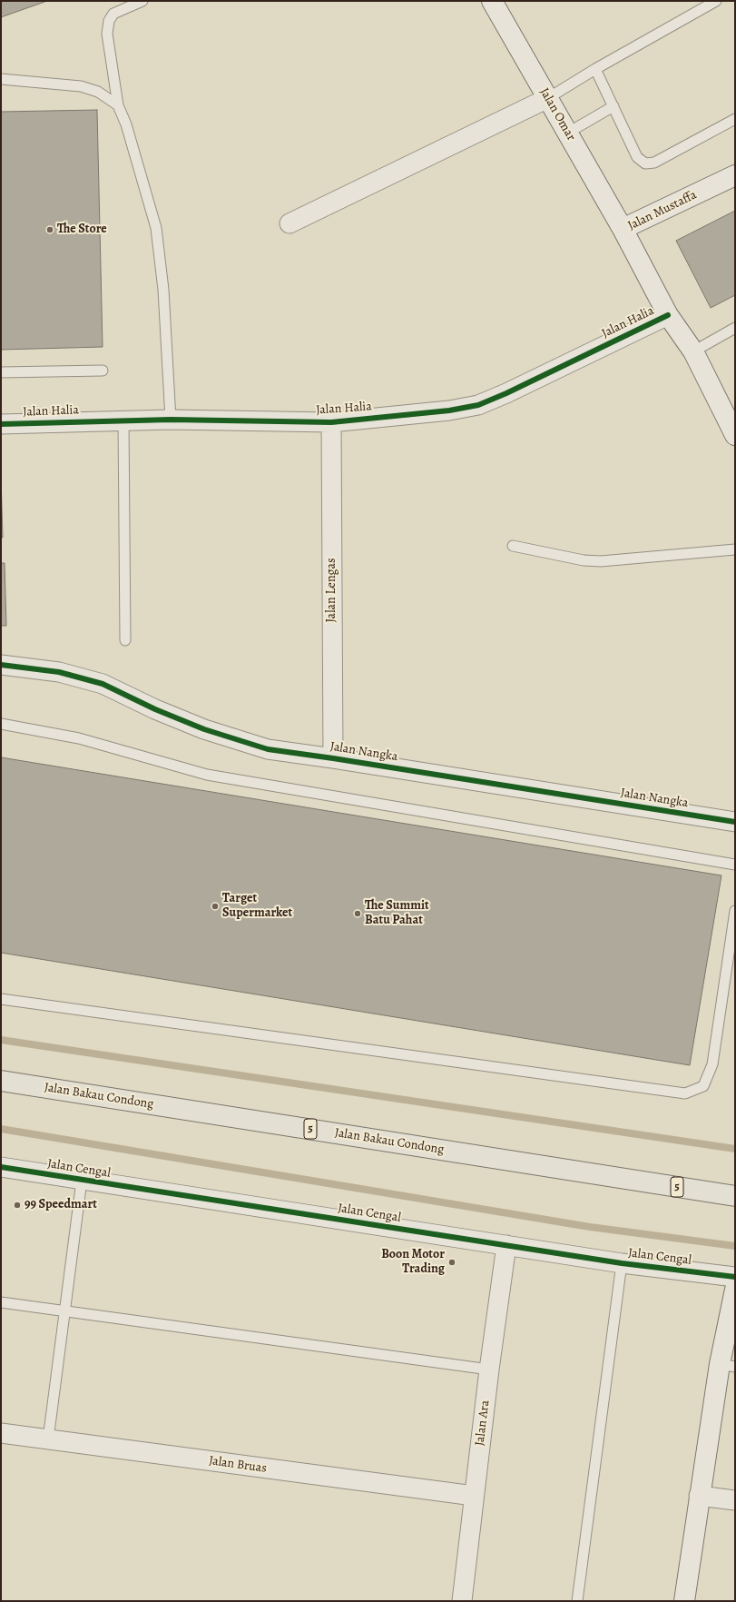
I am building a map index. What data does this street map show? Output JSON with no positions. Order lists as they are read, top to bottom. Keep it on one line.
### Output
{"streets":{"main road":["Jalan Bakau Condong","5"],"street":["Jalan Omar","Jalan Mustaffa","Jalan Halia","Jalan Lengas","Jalan Nangka","Jalan Cengal","Jalan Ara","Jalan Bruas"]},"crossings":[["Jalan Omar","Jalan Mustaffa"],["Jalan Mustaffa","Jalan Halia"],["Jalan Halia","Jalan Lengas"],["Jalan Lengas","Jalan Nangka"],["Jalan Cengal","Jalan Ara"],["Jalan Ara","Jalan Bruas"]],"places":["The Store","Target Supermarket","The Summit Batu Pahat","99 Speedmart","Boon Motor Trading"]}
